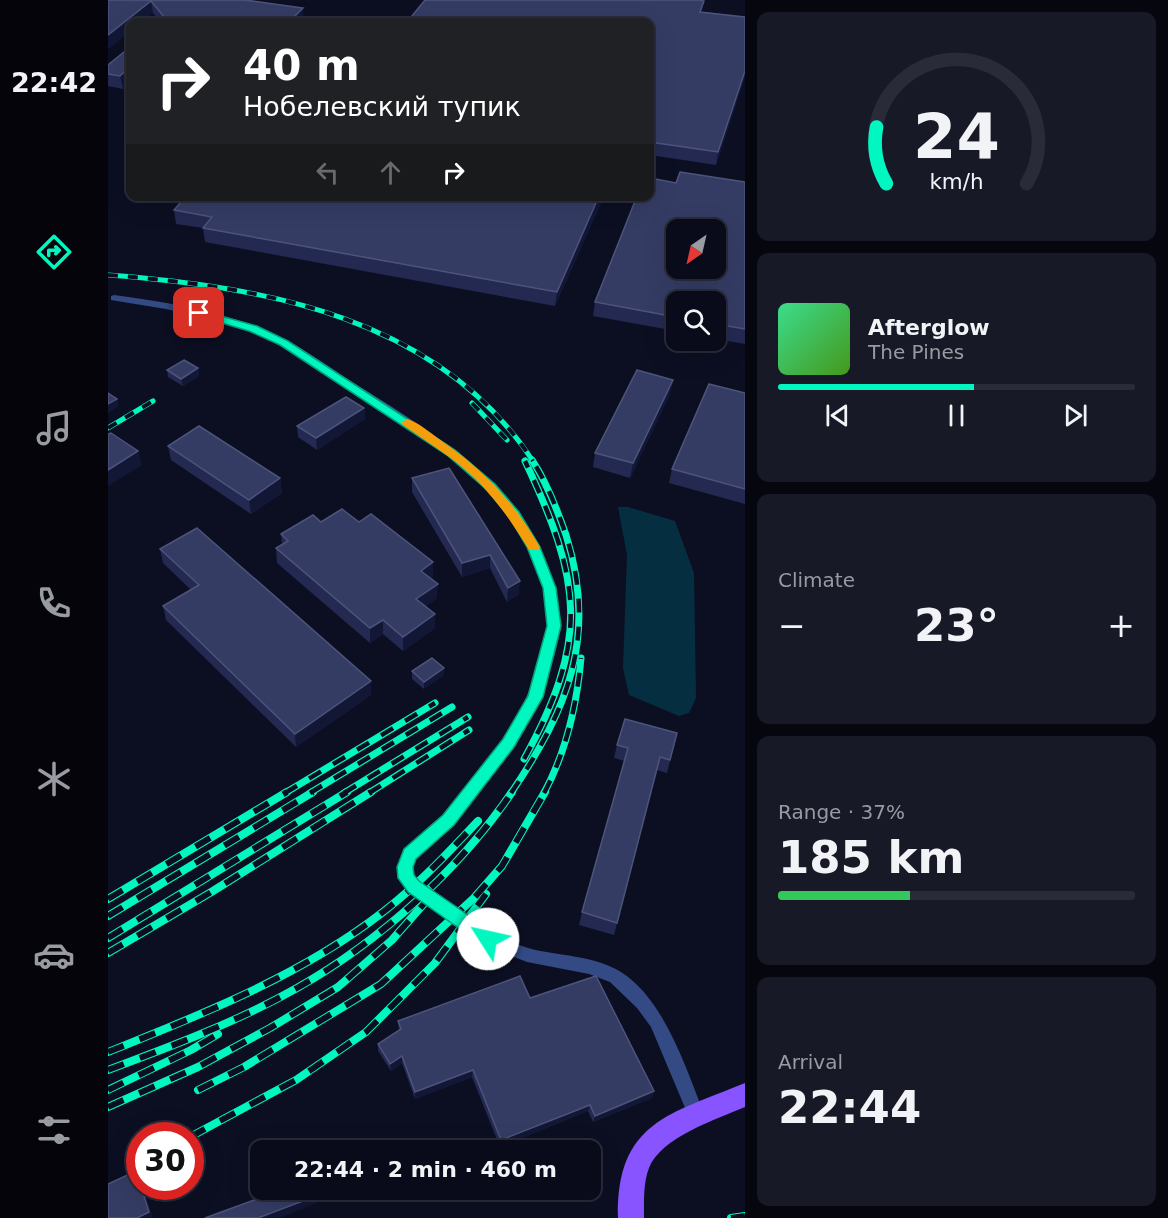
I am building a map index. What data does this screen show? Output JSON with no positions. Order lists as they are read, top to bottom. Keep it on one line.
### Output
{"north":"bottom left","page":{"tabs":"22:42","turn":["40 m","Нобелевский тупик"],"song":["Afterglow","The Pines"],"tile":["Climate",["Range · 37%","185 km"],["Arrival","22:44"]],"heat":["−","23°","+"],"limit":"30","trip":"22:44 · 2 min · 460 m","gauge":["24","km/h"]}}
